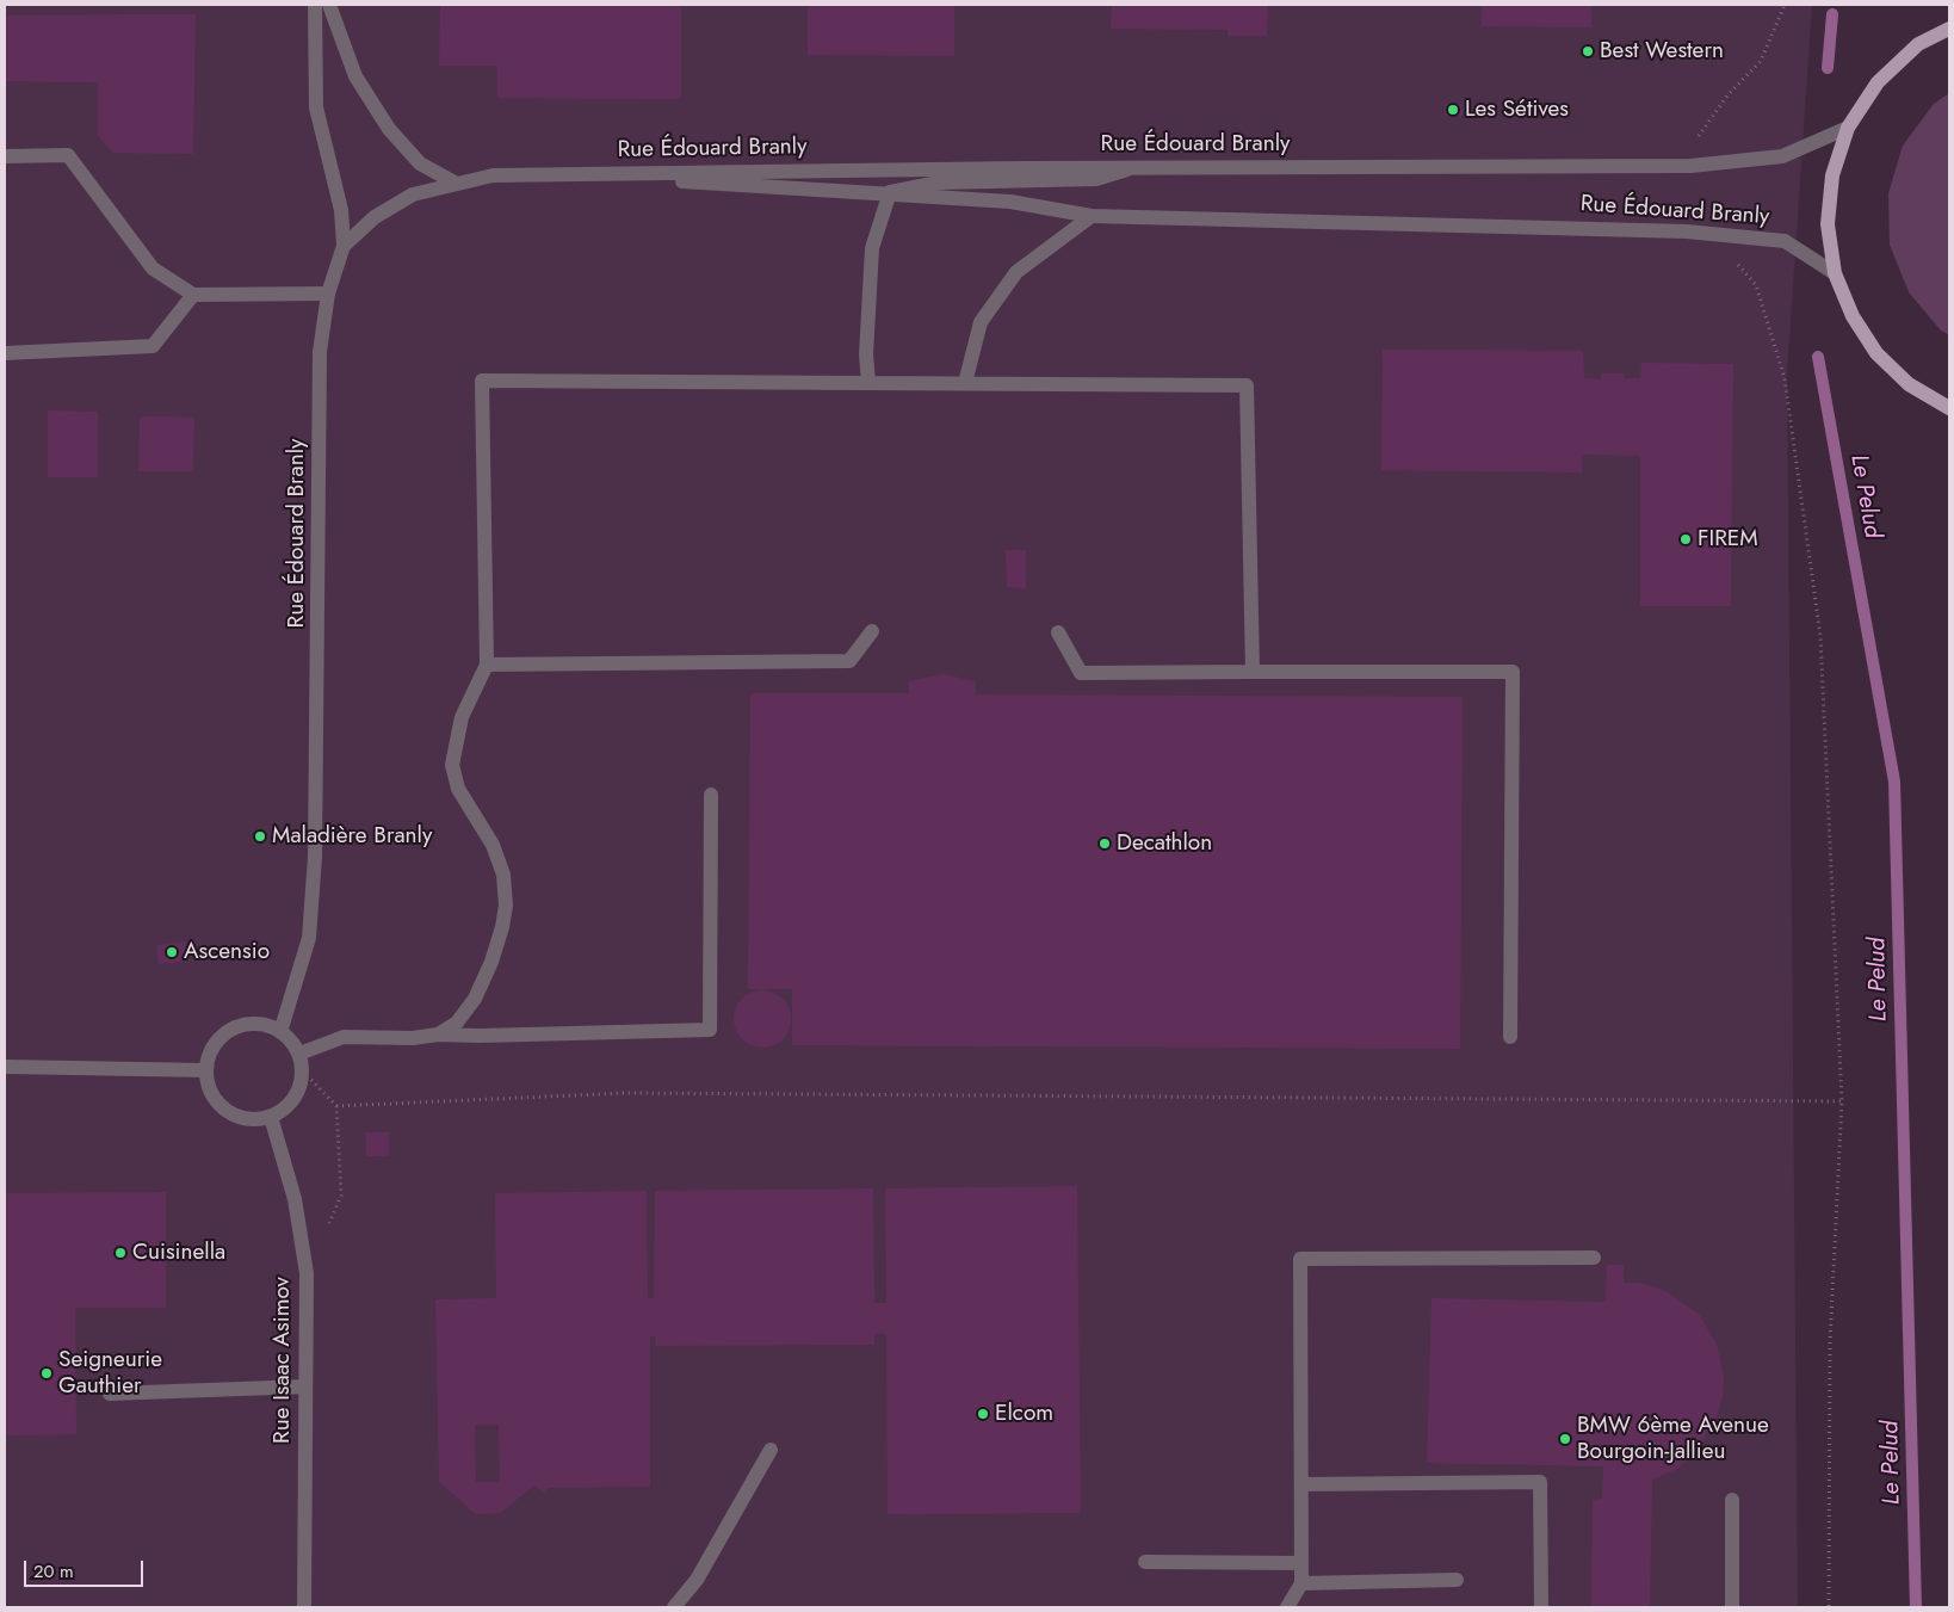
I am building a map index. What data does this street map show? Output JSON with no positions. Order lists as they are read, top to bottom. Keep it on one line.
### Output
{"streets":{"street":["Rue Édouard Branly","Rue Isaac Asimov"]},"crossings":[["Rue Édouard Branly","Rue Isaac Asimov"]],"water":["Le Pelud"],"places":["Best Western","Les Sétives","FIREM","Maladière Branly","Decathlon","Ascensio","Cuisinella","Seigneurie Gauthier","Elcom","BMW 6ème Avenue Bourgoin-Jallieu"],"scale_bar":"20 m"}
